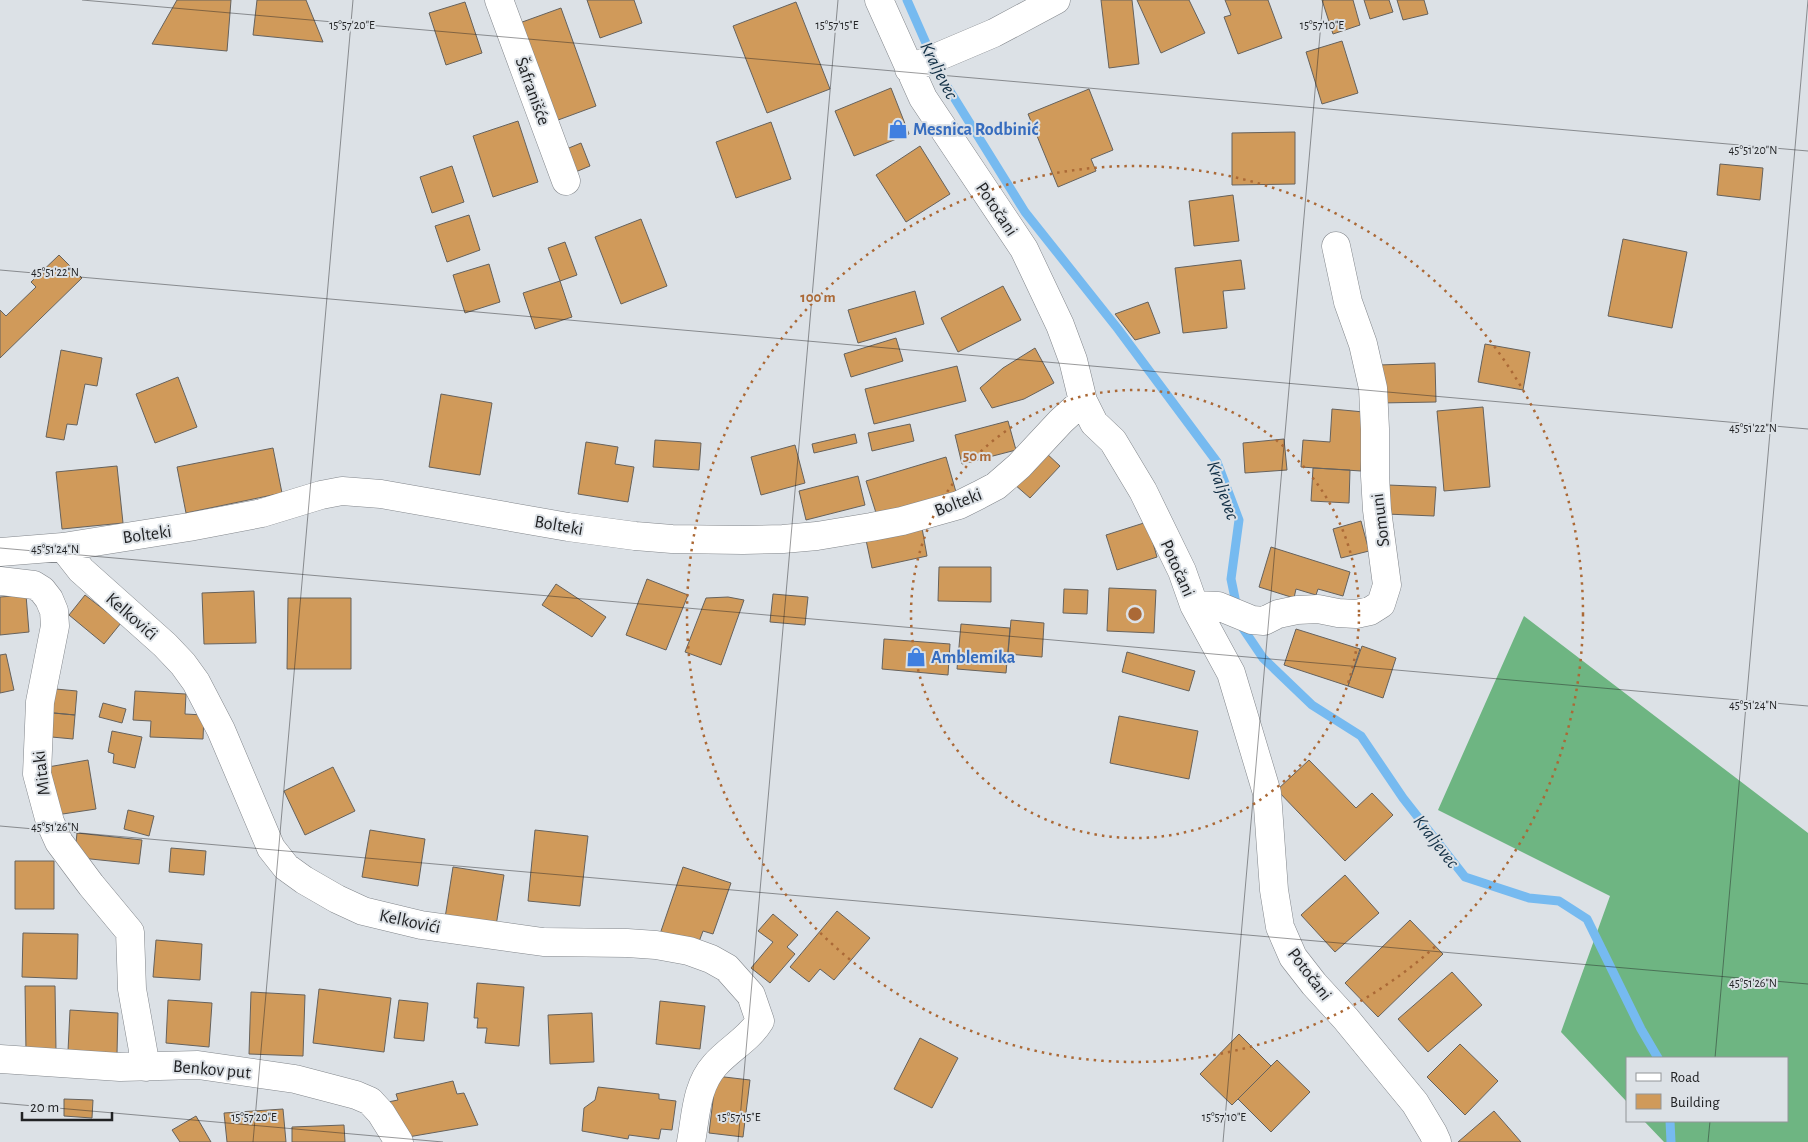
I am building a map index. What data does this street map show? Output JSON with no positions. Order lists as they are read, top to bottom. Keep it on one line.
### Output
{"streets":{"street":["Šafranišće","Potočani","Bolteki","Somuni","Kelkovići","Mitaki","Benkov put"]},"crossings":[["Potočani","Bolteki"],["Potočani","Somuni"],["Bolteki","Kelkovići"],["Mitaki","Benkov put"]],"water":["Kraljevec"],"places":{"shop":["Mesnica Rodbinić","Amblemika"]},"legend":["Road","Building"],"scale_bar":"20 m","coordinates":["15°57'20\"E","15°57'15\"E","15°57'10\"E","45°51'20\"N","45°51'22\"N","45°51'24\"N","45°51'26\"N"],"rings":["100 m","50 m"]}
